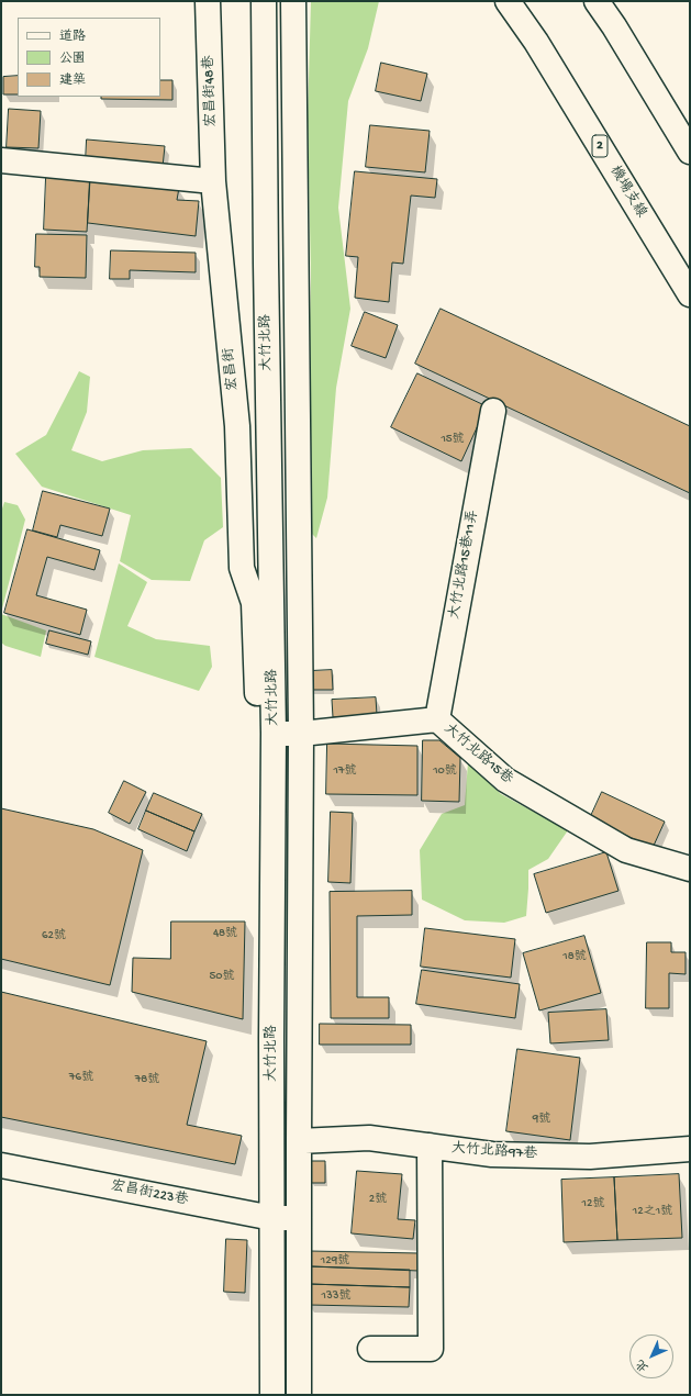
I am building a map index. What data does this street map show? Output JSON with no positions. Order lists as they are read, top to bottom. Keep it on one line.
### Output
{"streets":{"main road":["宏昌街48巷","2","機場支線","大竹北路","宏昌街","大竹北路15巷11弄","大竹北路15巷","大竹北路97巷","宏昌街223巷"]},"crossings":[["宏昌街48巷","宏昌街"],["大竹北路","宏昌街"],["大竹北路","大竹北路15巷"],["大竹北路","大竹北路97巷"],["大竹北路","宏昌街223巷"],["大竹北路15巷11弄","大竹北路15巷"]],"house_numbers":["15號","17號","10號","48號","62號","18號","50號","76號","78號","9號","2號","12號","12之1號","129號","133號"],"legend":["道路","公園","建築"],"north":"bottom left"}
